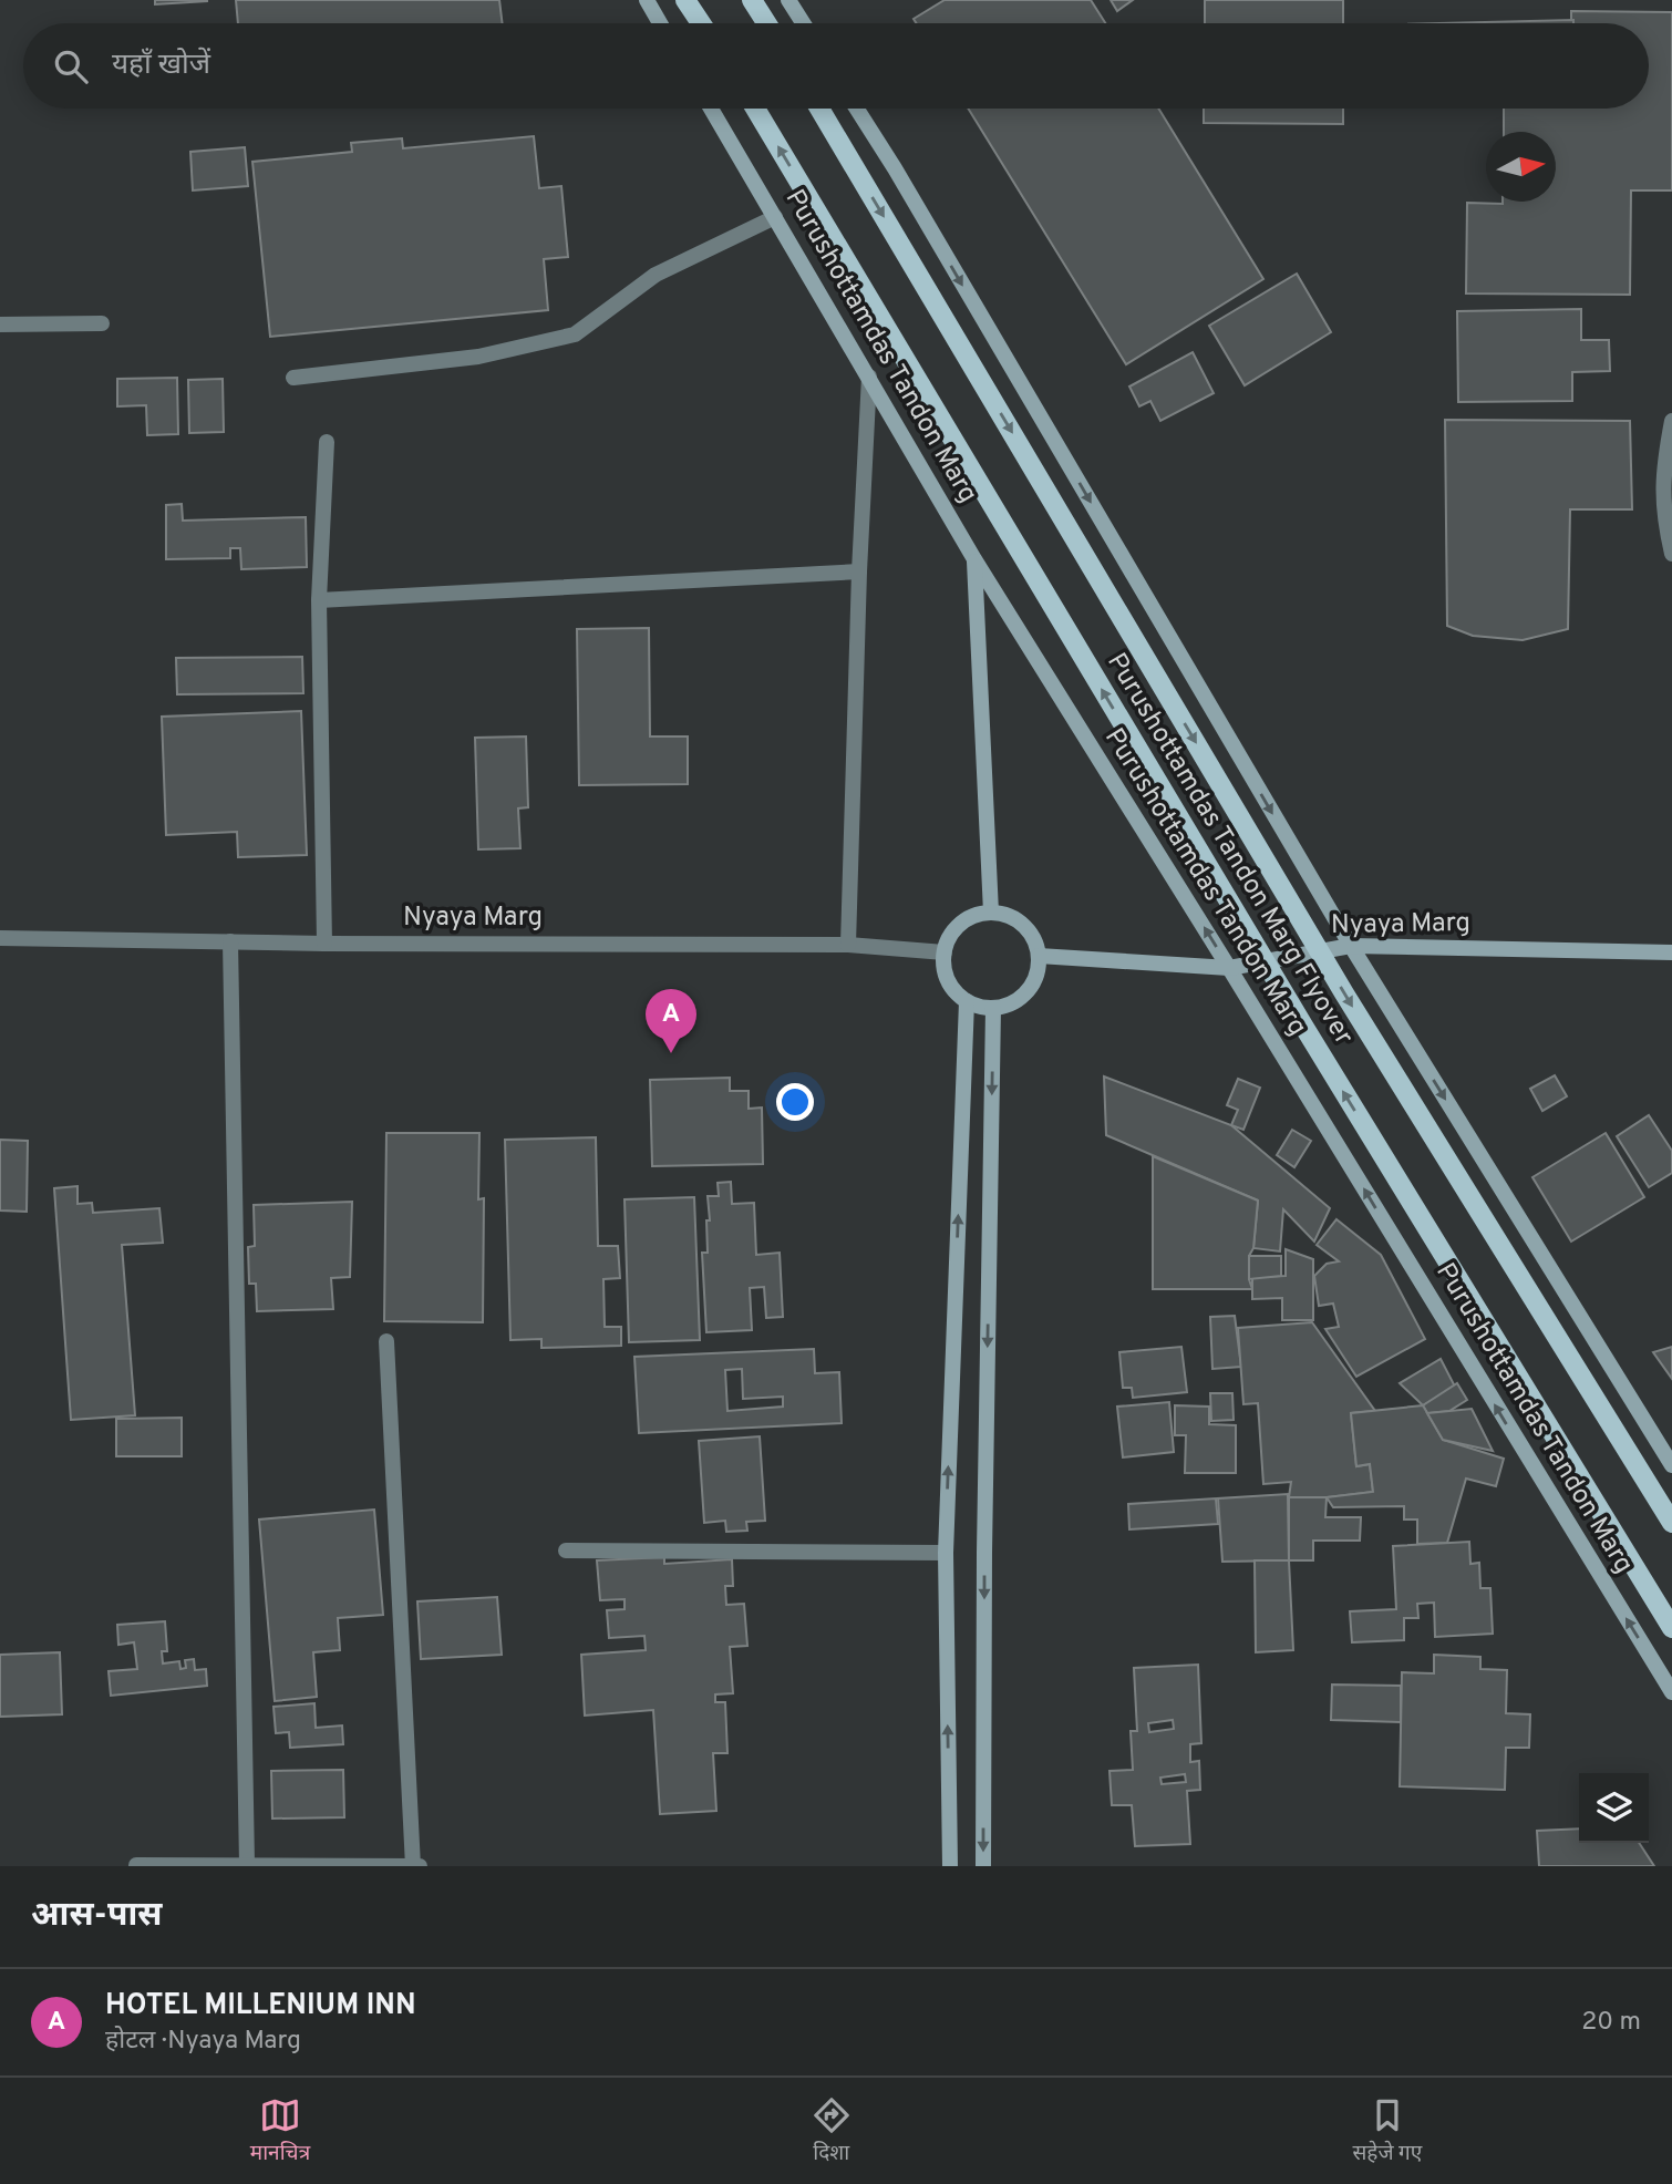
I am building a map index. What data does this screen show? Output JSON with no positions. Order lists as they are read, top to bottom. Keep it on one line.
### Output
{"streets":{"main road":["Purushottamdas Tandon Marg","Purushottamdas Tandon Marg Flyover","Nyaya Marg"]},"crossings":[["Purushottamdas Tandon Marg","Nyaya Marg"]],"north":"right","page":{"search":"यहाँ खोजें","pins":"A","heading":"आस-पास","list":[{"mark":"A","name":"HOTEL MILLENIUM INN","note":"होटल · Nyaya Marg","value":"20 m"}],"nav":["मानचित्र","दिशा","सहेजे गए"]}}
